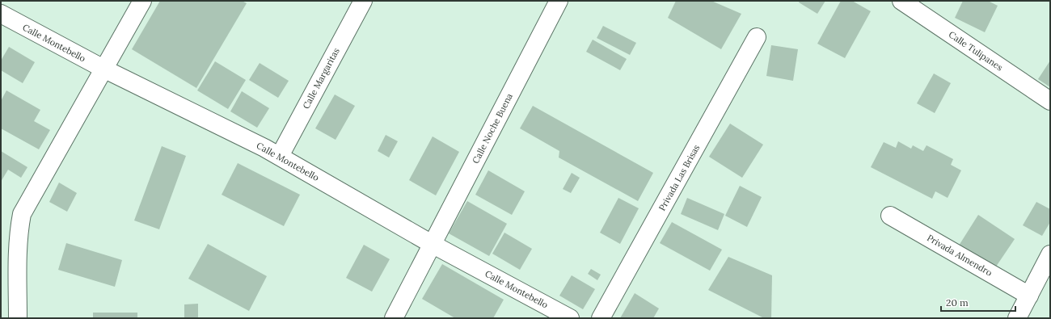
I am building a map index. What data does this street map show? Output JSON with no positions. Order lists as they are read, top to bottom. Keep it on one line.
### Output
{"streets":{"street":["Calle Montebello","Calle Tulipanes","Calle Margaritas","Calle Noche Buena","Privada Las Brisas","Privada Almendro"]},"crossings":[["Calle Montebello","Calle Margaritas"],["Calle Montebello","Calle Noche Buena"]],"scale_bar":"20 m"}
